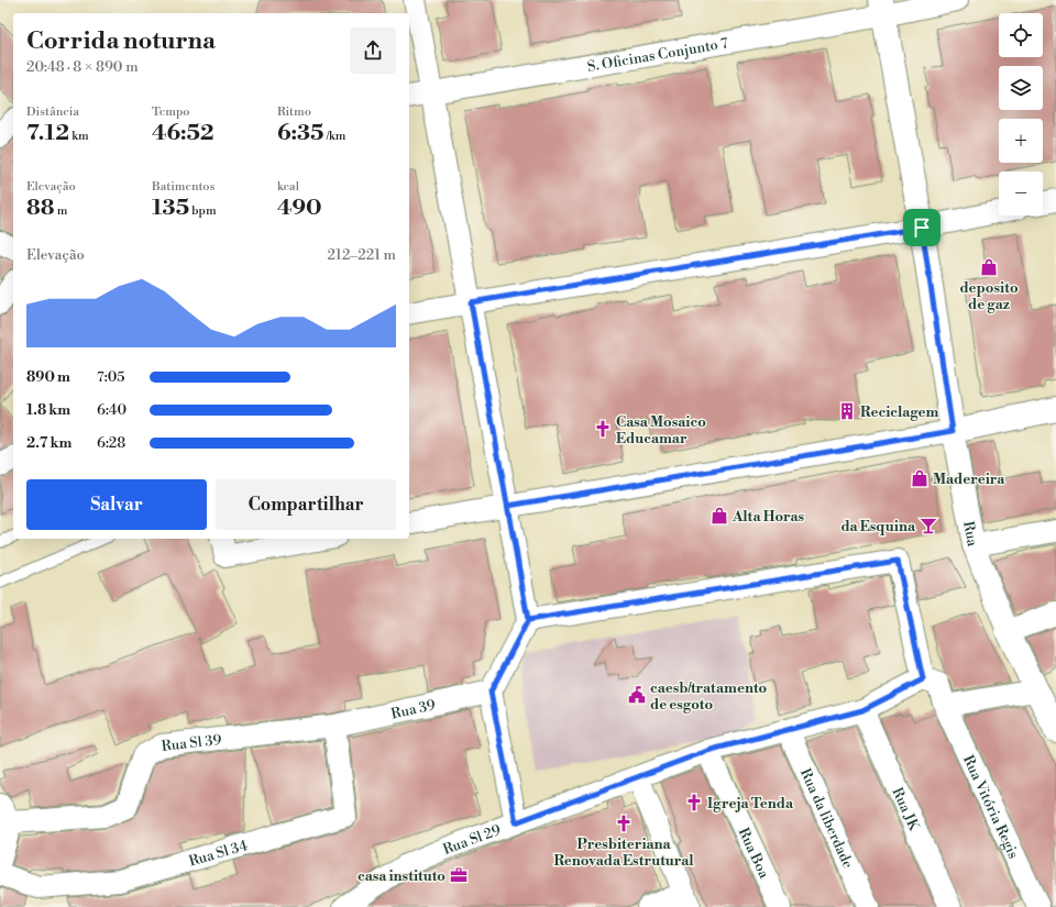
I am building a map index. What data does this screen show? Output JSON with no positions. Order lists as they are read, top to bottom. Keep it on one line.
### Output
{"streets":{"street":["S. Oficinas Conjunto 7","Rua","Rua 39","Rua Sl 39","Rua Vitória Regis","Rua JK","Rua da liberdade","Rua Sl 29","Rua Sl 34","Rua Boa"]},"crossings":[["Rua 39","Rua Sl 39"],["Rua 39","Rua Sl 34"],["Rua Sl 39","Rua Sl 34"],["Rua Vitória Regis","Rua Sl 29"],["Rua JK","Rua Sl 29"],["Rua da liberdade","Rua Sl 29"],["Rua Sl 29","Rua Boa"]],"places":{"shop":["deposito de gaz","Madereira","Alta Horas"],"building":["Reciclagem"],"church":["Casa Mosaico Educamar","Igreja Tenda","Presbiteriana Renovada Estrutural"],"bar":["da Esquina"],"public building":["caesb/tratamento de esgoto"],"office":["casa instituto"]},"page":{"map_buttons":["+","−"],"heading":["Corrida noturna","20:48 · 8 × 890 m"],"stats":[["Distância","7.12 km"],["Tempo","46:52"],["Ritmo","6:35 /km"],["Elevação","88 m"],["Batimentos","135 bpm"],["kcal","490"]],"chart":["Elevação","212–221 m"],"list":[{"name":"890 m","note":"7:05"},{"name":"1.8 km","note":"6:40"},{"name":"2.7 km","note":"6:28"}],"buttons":["Salvar","Compartilhar"]}}
